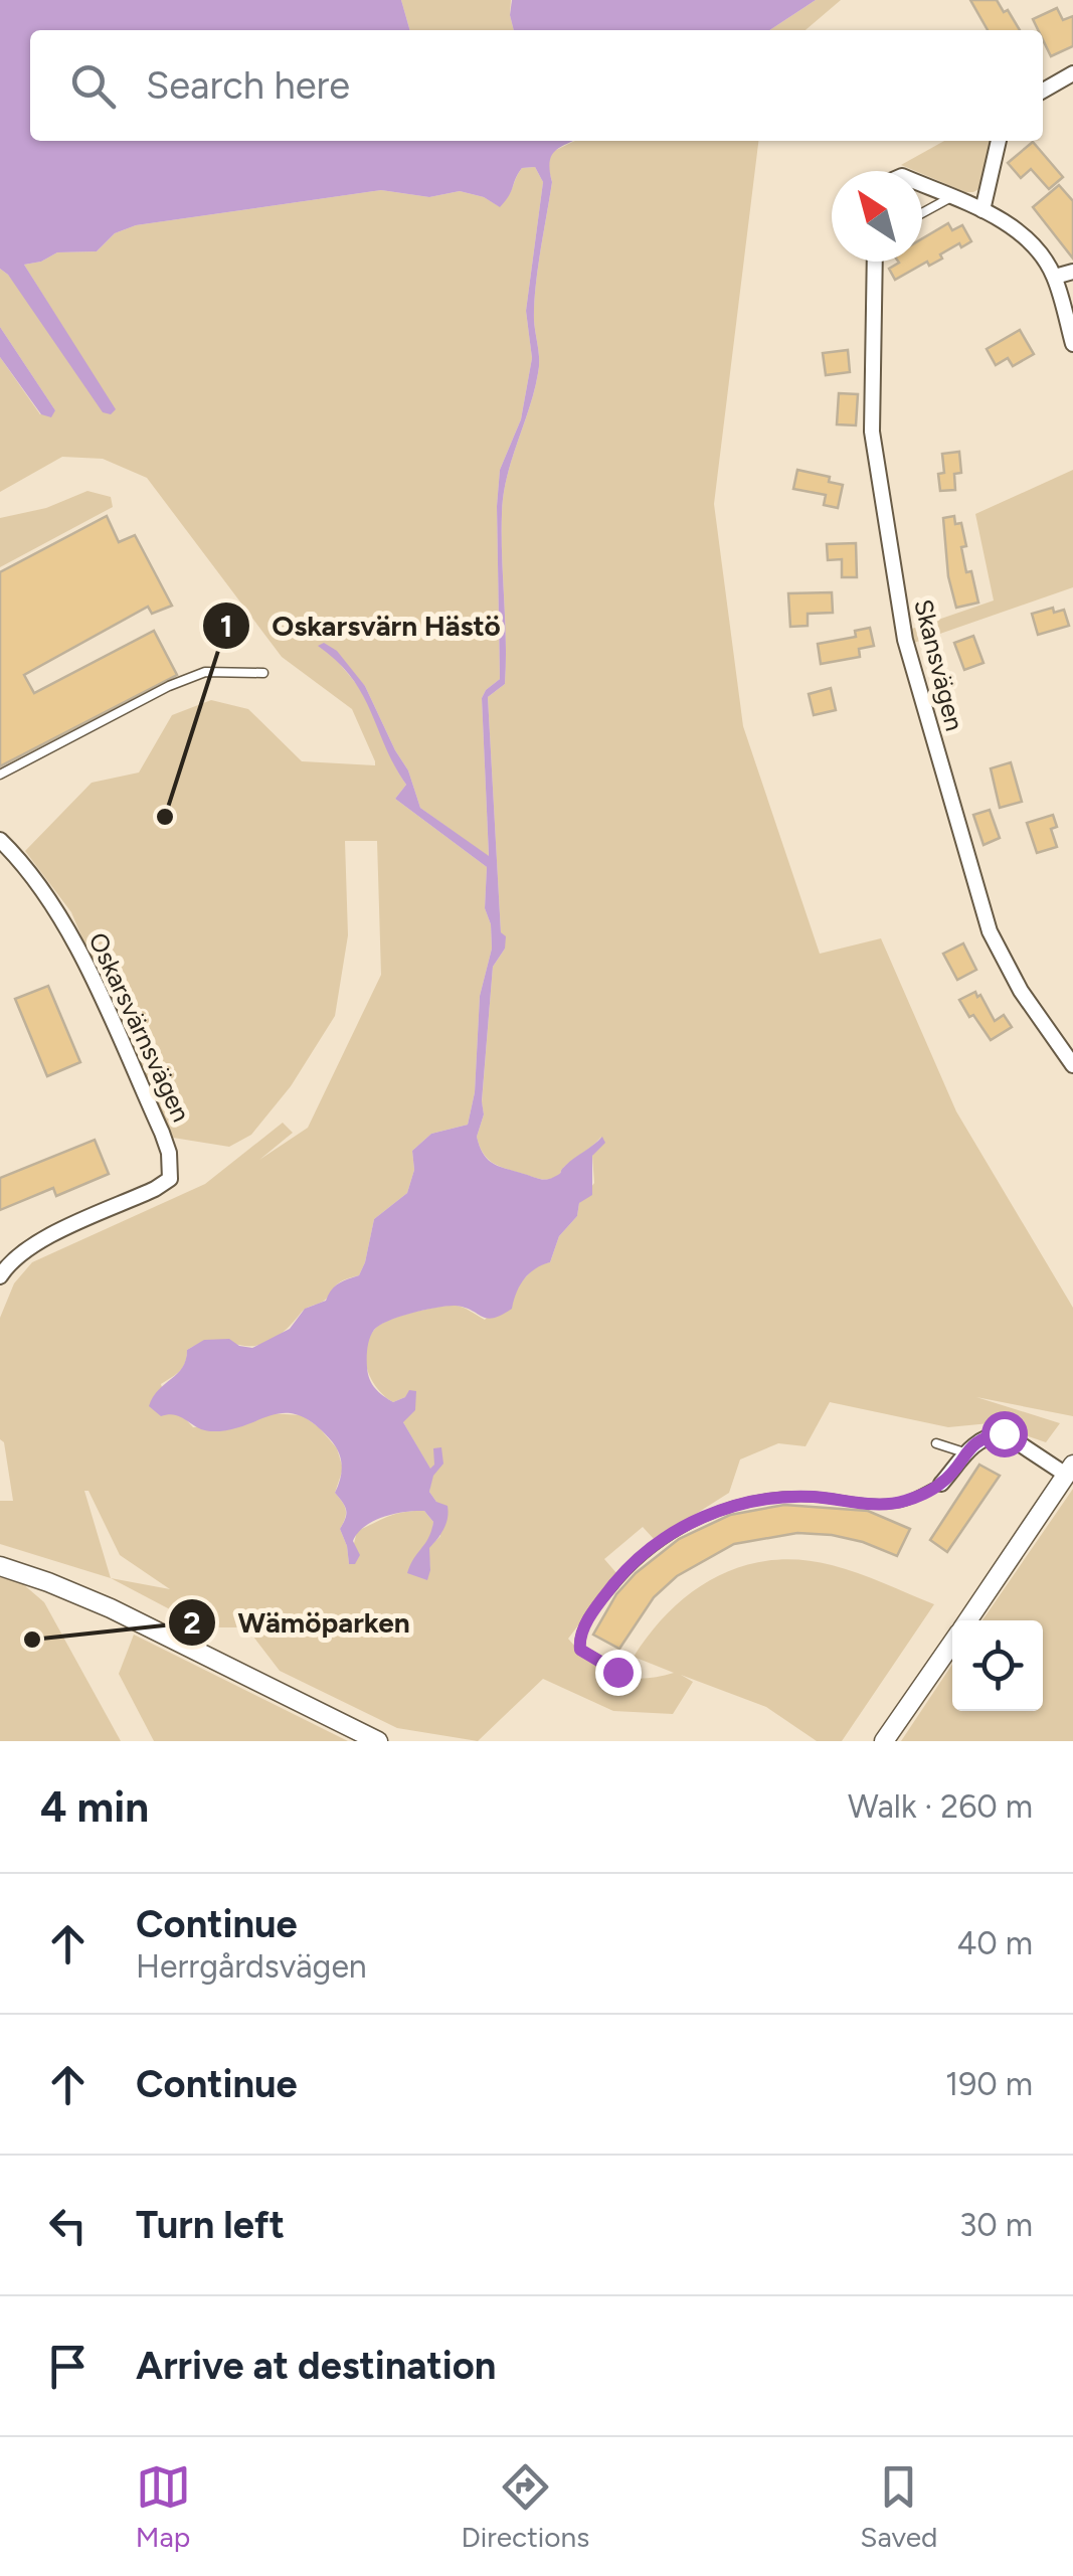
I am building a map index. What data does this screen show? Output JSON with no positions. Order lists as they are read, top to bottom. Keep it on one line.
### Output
{"streets":{"street":["Skansvägen","Oskarsvärnsvägen"]},"places":["Oskarsvärn Hästö","Wämöparken"],"north":"top left","page":{"search":"Search here","heading":["4 min","Walk · 260 m"],"list":[["Continue","Herrgårdsvägen","40 m"],["Continue","190 m"],["Turn left","30 m"],"Arrive at destination"],"nav":["Map","Directions","Saved"]}}
